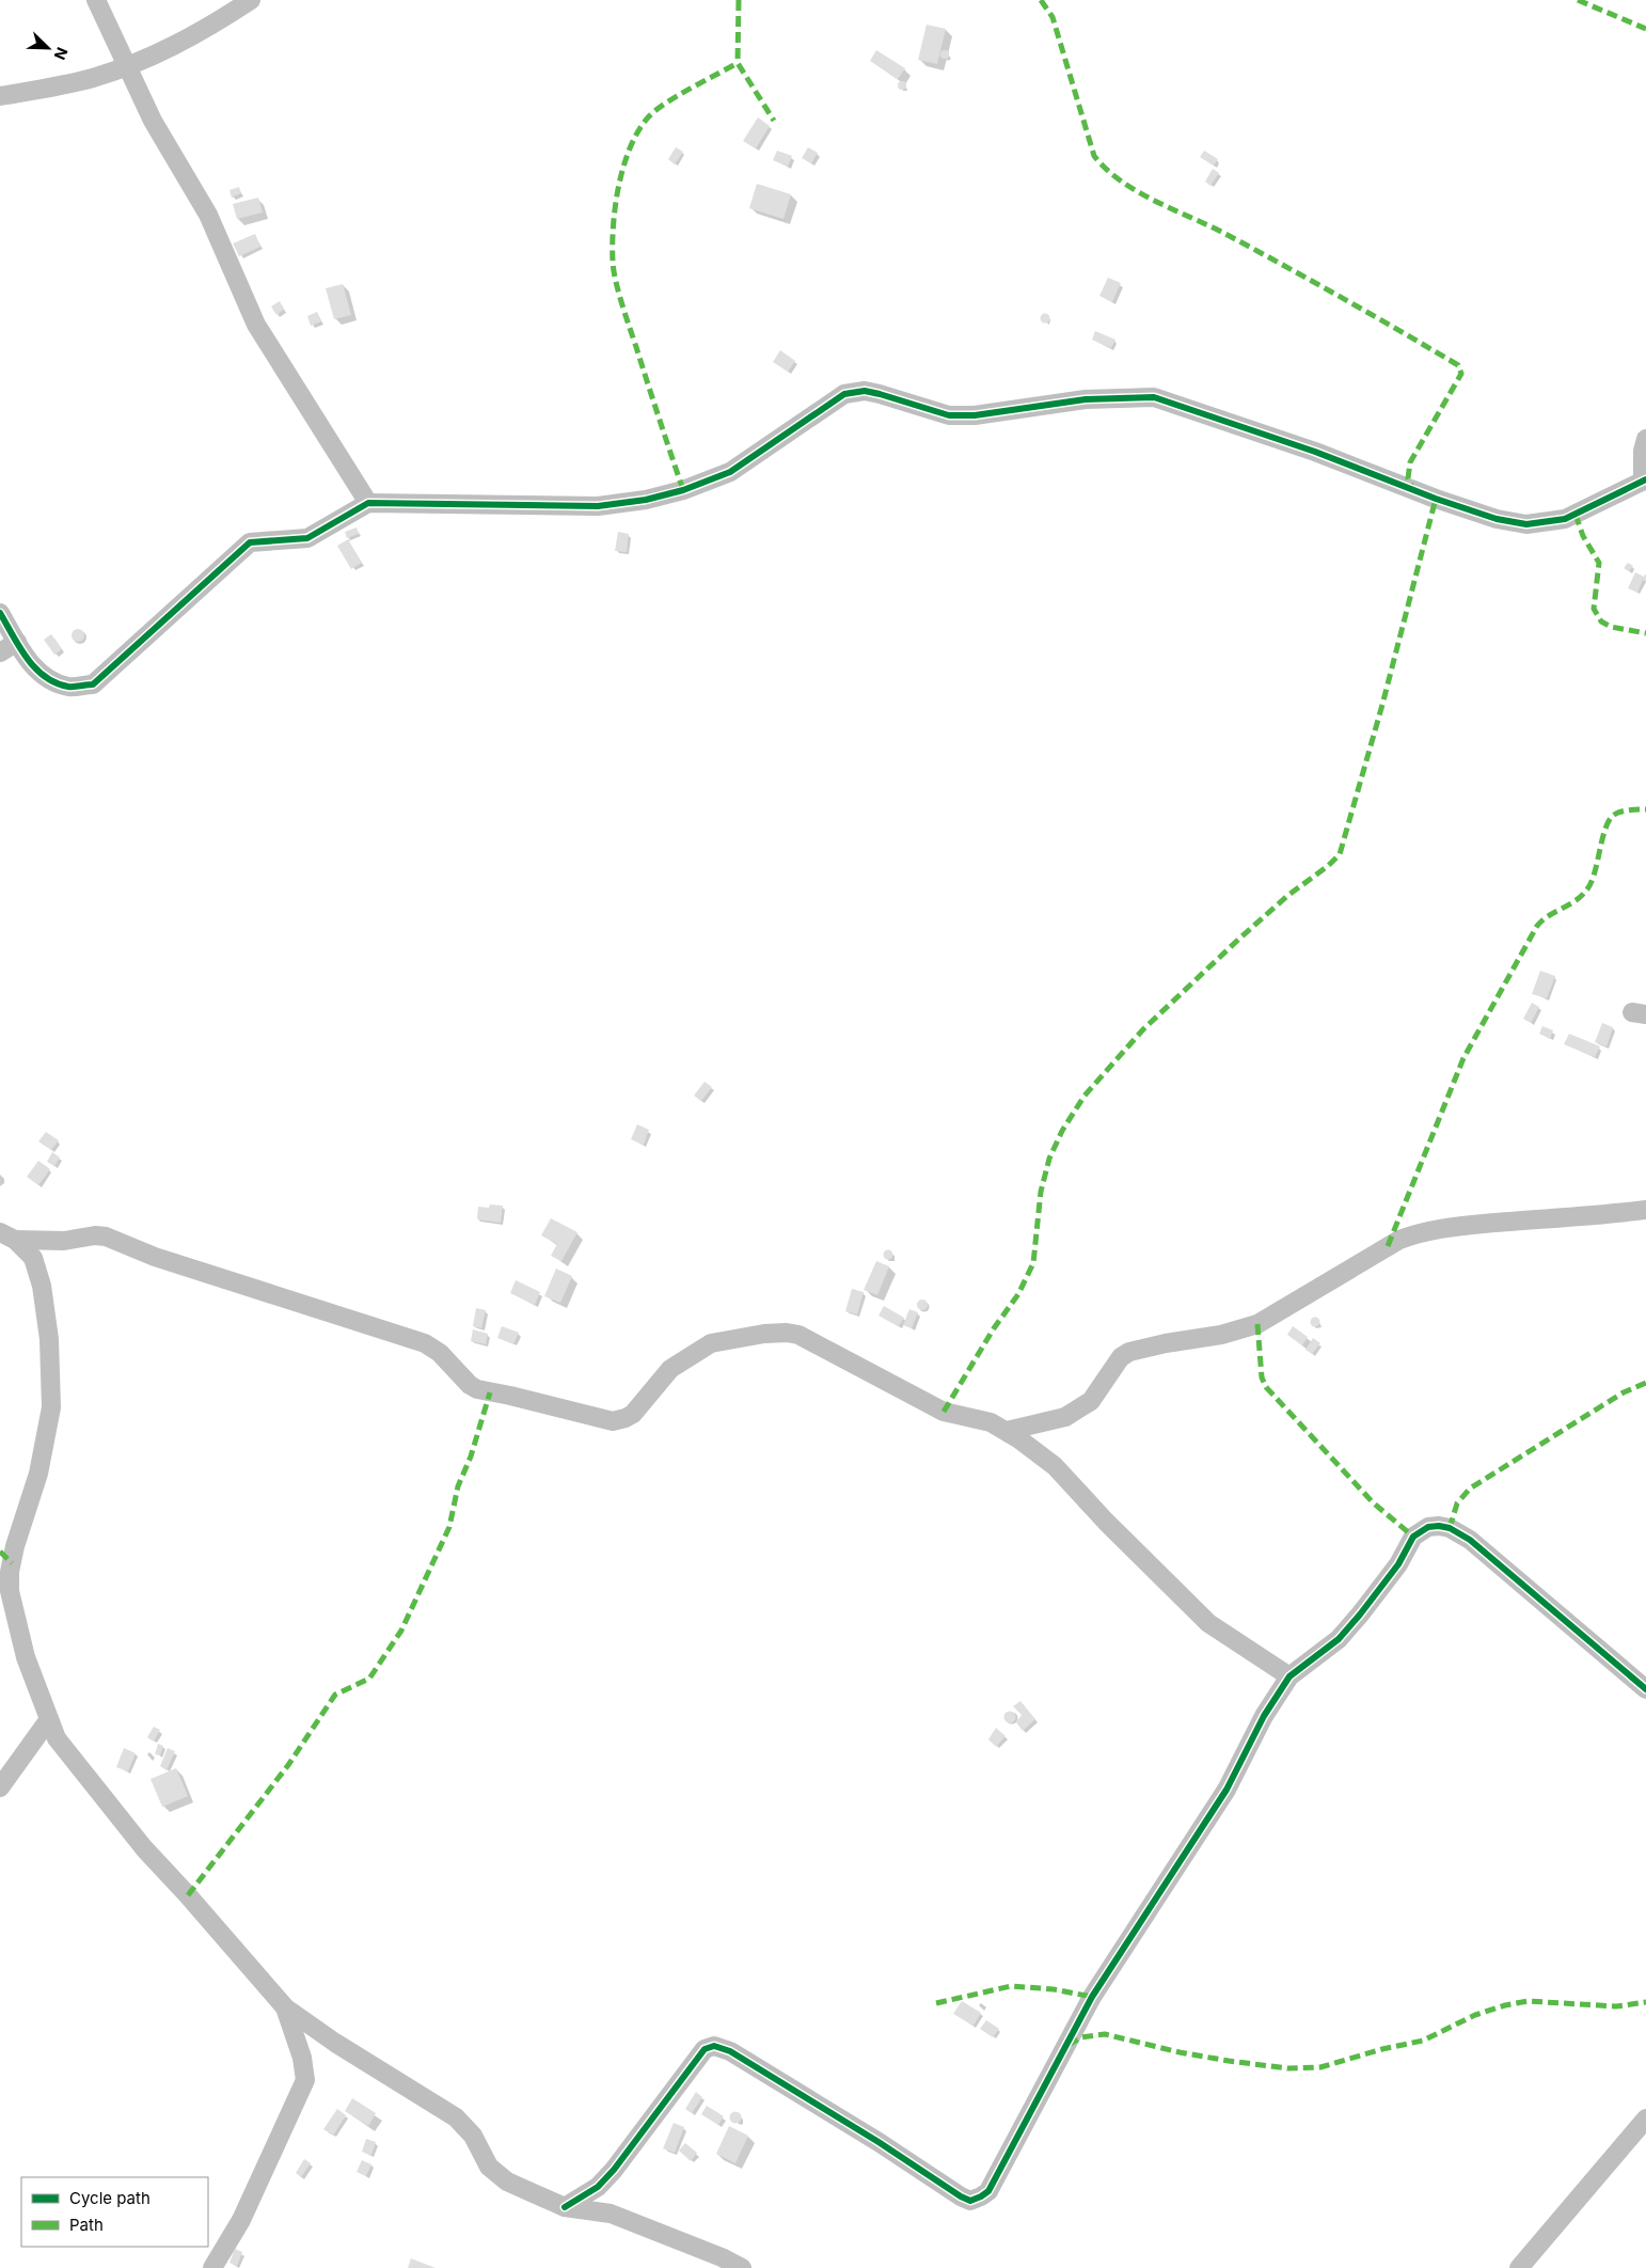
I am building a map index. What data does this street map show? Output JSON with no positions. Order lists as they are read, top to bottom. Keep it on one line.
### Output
{"legend":["Cycle path","Path"],"north":"bottom right"}
